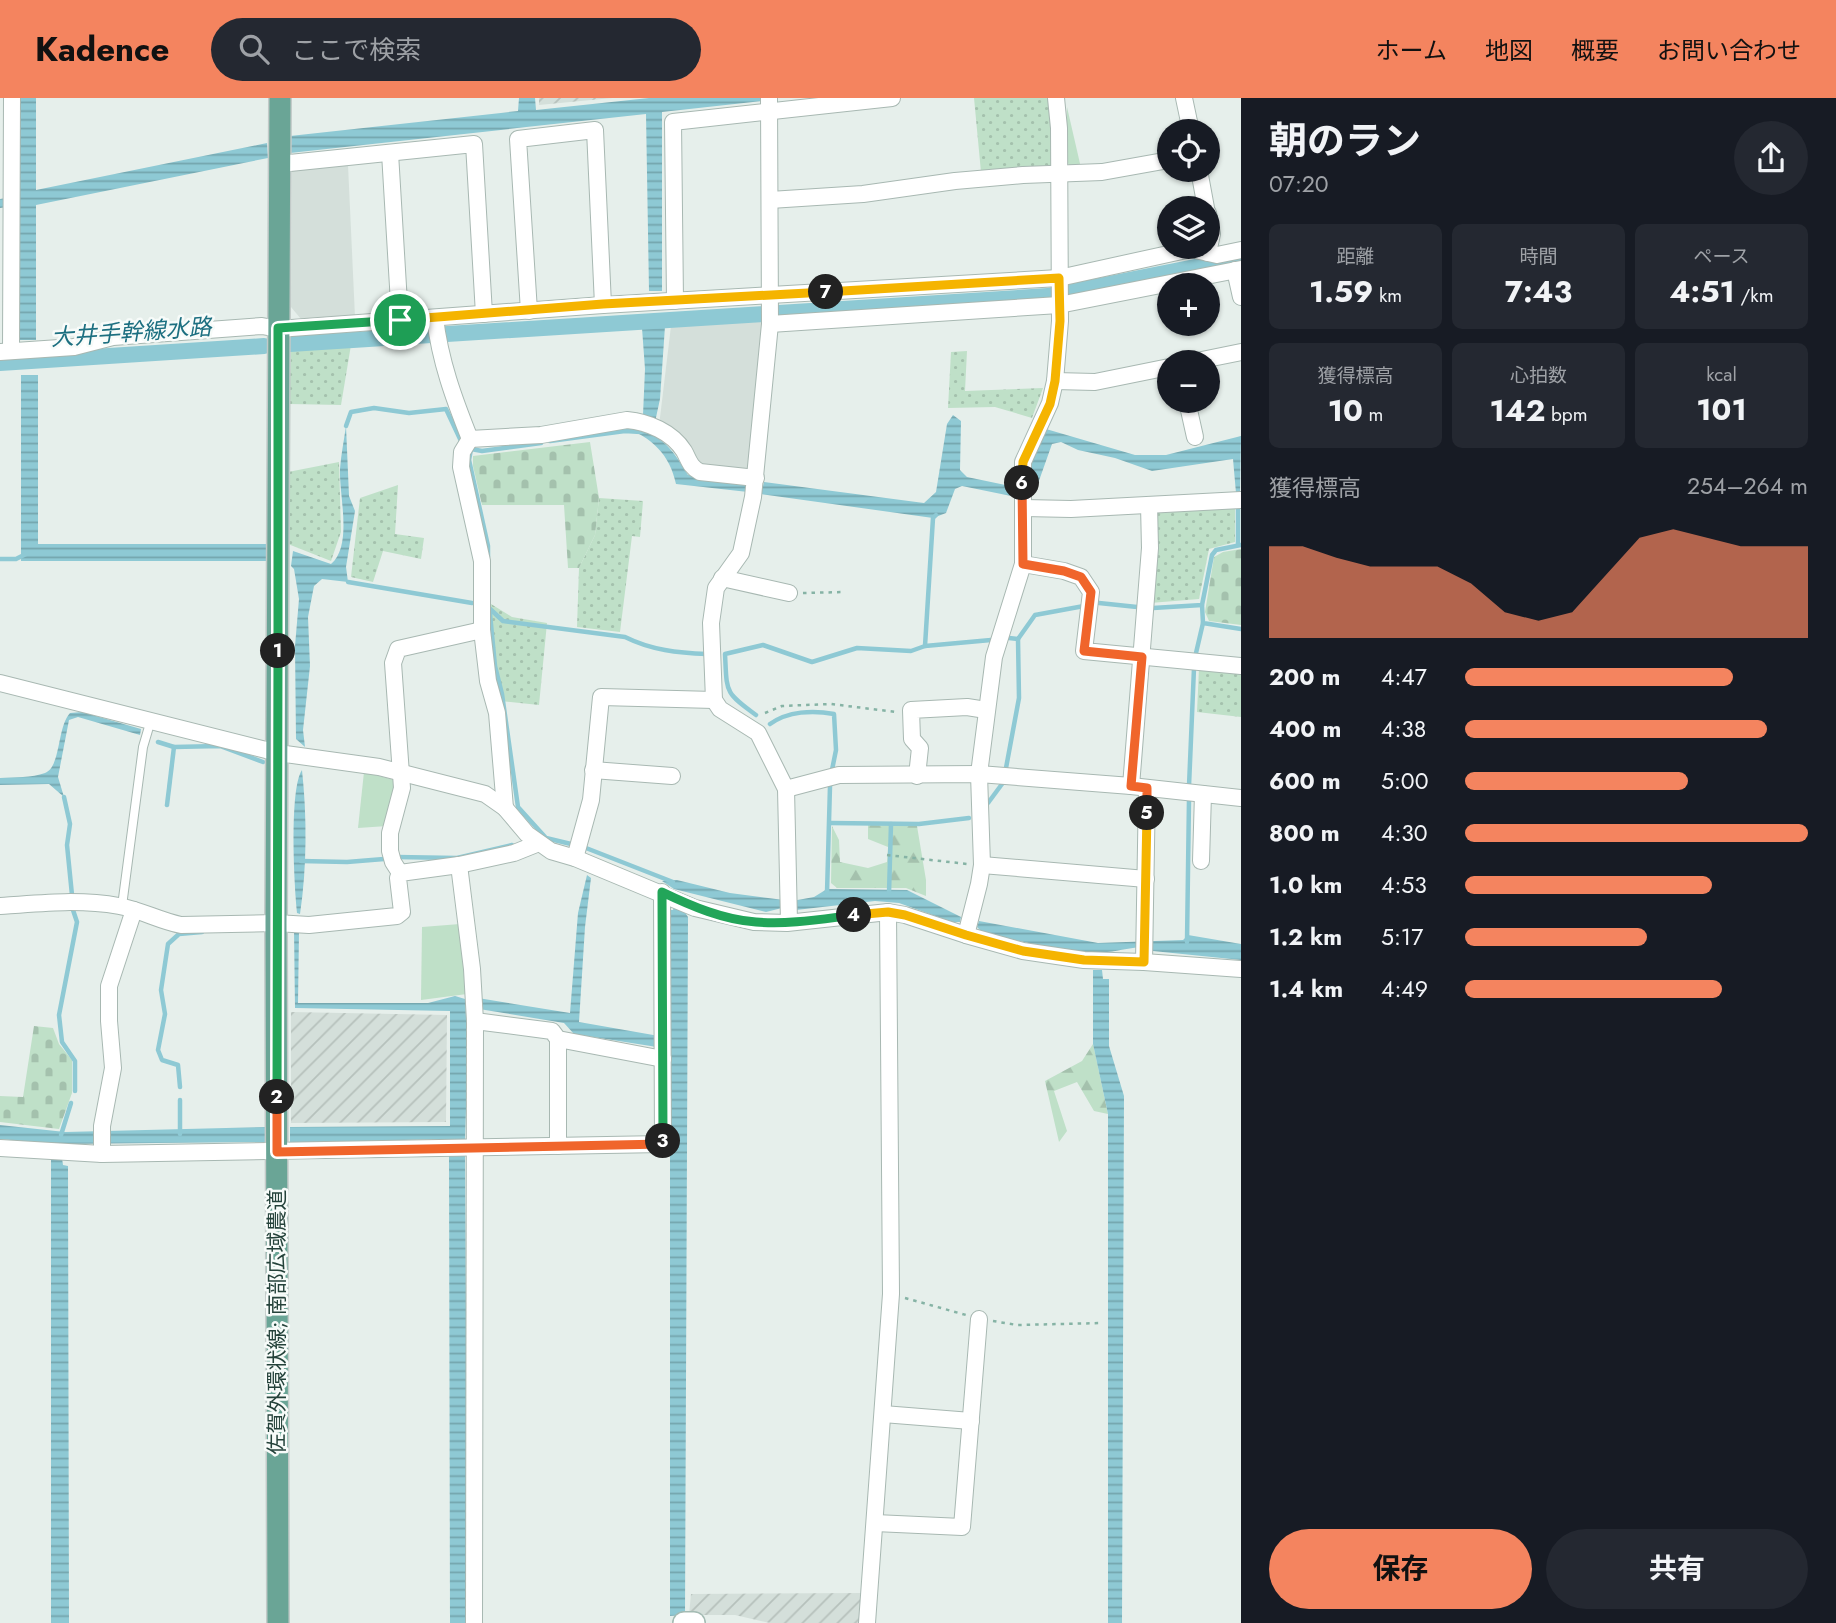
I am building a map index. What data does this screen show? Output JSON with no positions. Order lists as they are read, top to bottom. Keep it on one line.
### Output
{"streets":{"main road":["佐賀外環状線; 南部広域農道"]},"water":["大井手幹線水路"],"page":{"header":"Kadence","search":"ここで検索","nav":["ホーム","地図","概要","お問い合わせ"],"heading":["朝のラン","07:20"],"map_buttons":["+","−"],"stats":[["距離","1.59 km"],["時間","7:43"],["ペース","4:51 /km"],["獲得標高","10 m"],["心拍数","142 bpm"],["kcal","101"]],"pins":["7","6","1","5","4","2","3"],"chart":["獲得標高","254–264 m"],"list":[{"name":"200 m","note":"4:47"},{"name":"400 m","note":"4:38"},{"name":"600 m","note":"5:00"},{"name":"800 m","note":"4:30"},{"name":"1.0 km","note":"4:53"},{"name":"1.2 km","note":"5:17"},{"name":"1.4 km","note":"4:49"}],"buttons":["保存","共有"]}}
